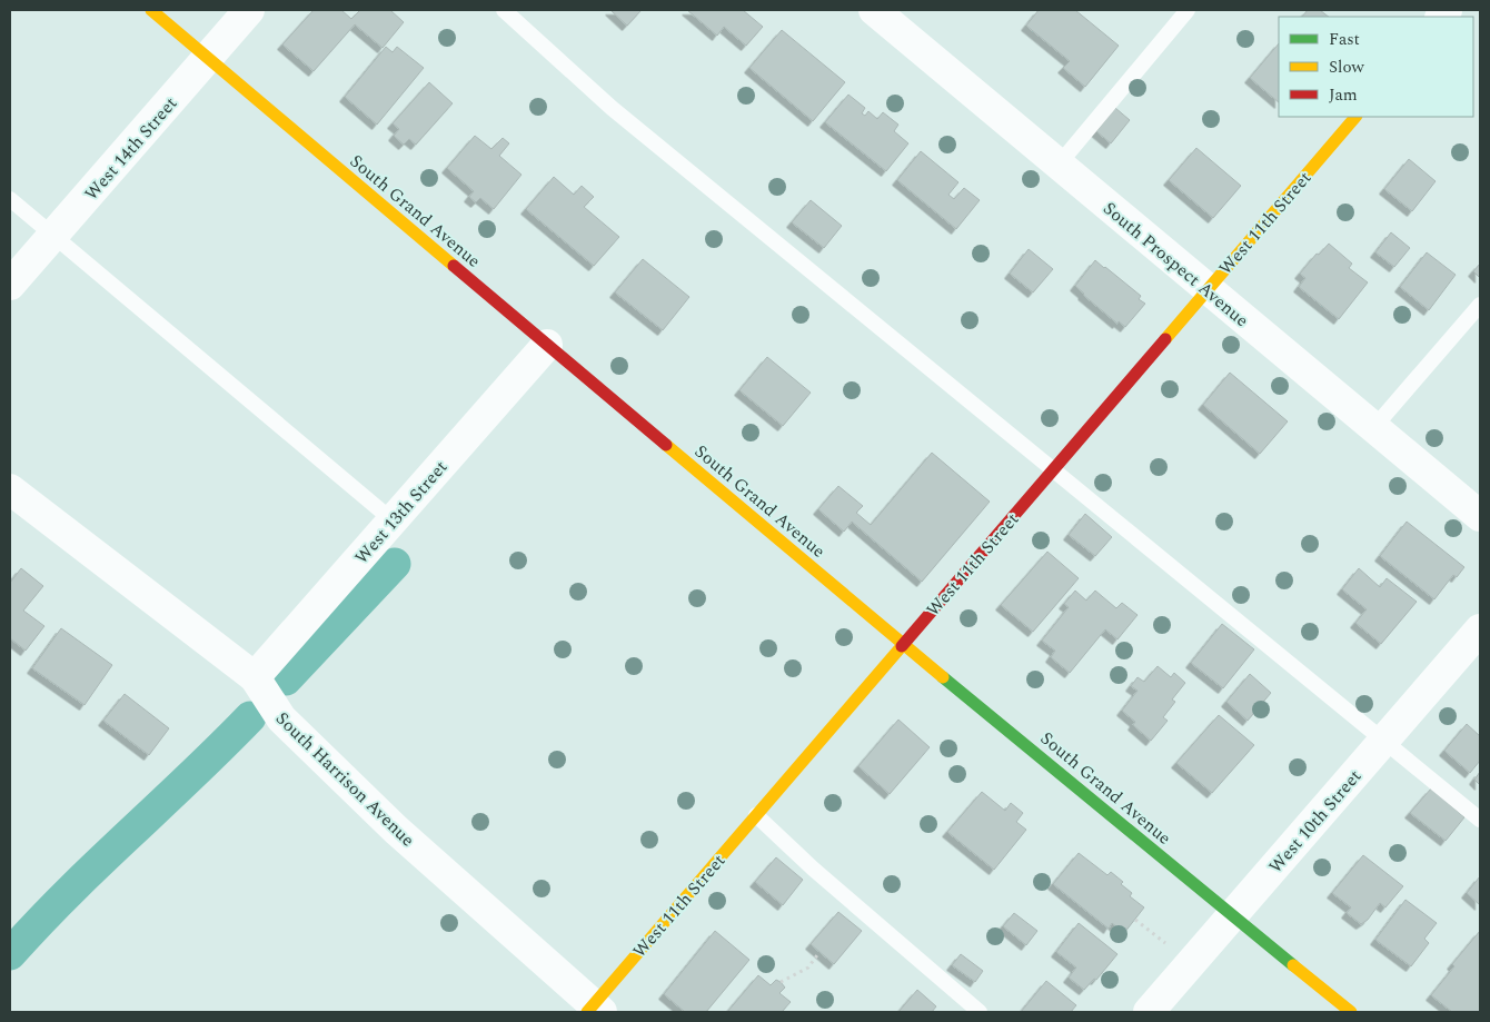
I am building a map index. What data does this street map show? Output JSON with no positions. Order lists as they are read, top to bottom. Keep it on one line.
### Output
{"streets":{"street":["West 14th Street","South Grand Avenue","West 11th Street","South Prospect Avenue","West 13th Street","South Harrison Avenue","West 10th Street"]},"crossings":[["West 14th Street","South Grand Avenue"],["South Grand Avenue","West 11th Street"],["South Grand Avenue","West 13th Street"],["South Grand Avenue","West 10th Street"],["West 11th Street","South Prospect Avenue"],["West 11th Street","South Harrison Avenue"],["West 13th Street","South Harrison Avenue"]],"legend":["Fast","Slow","Jam"]}
